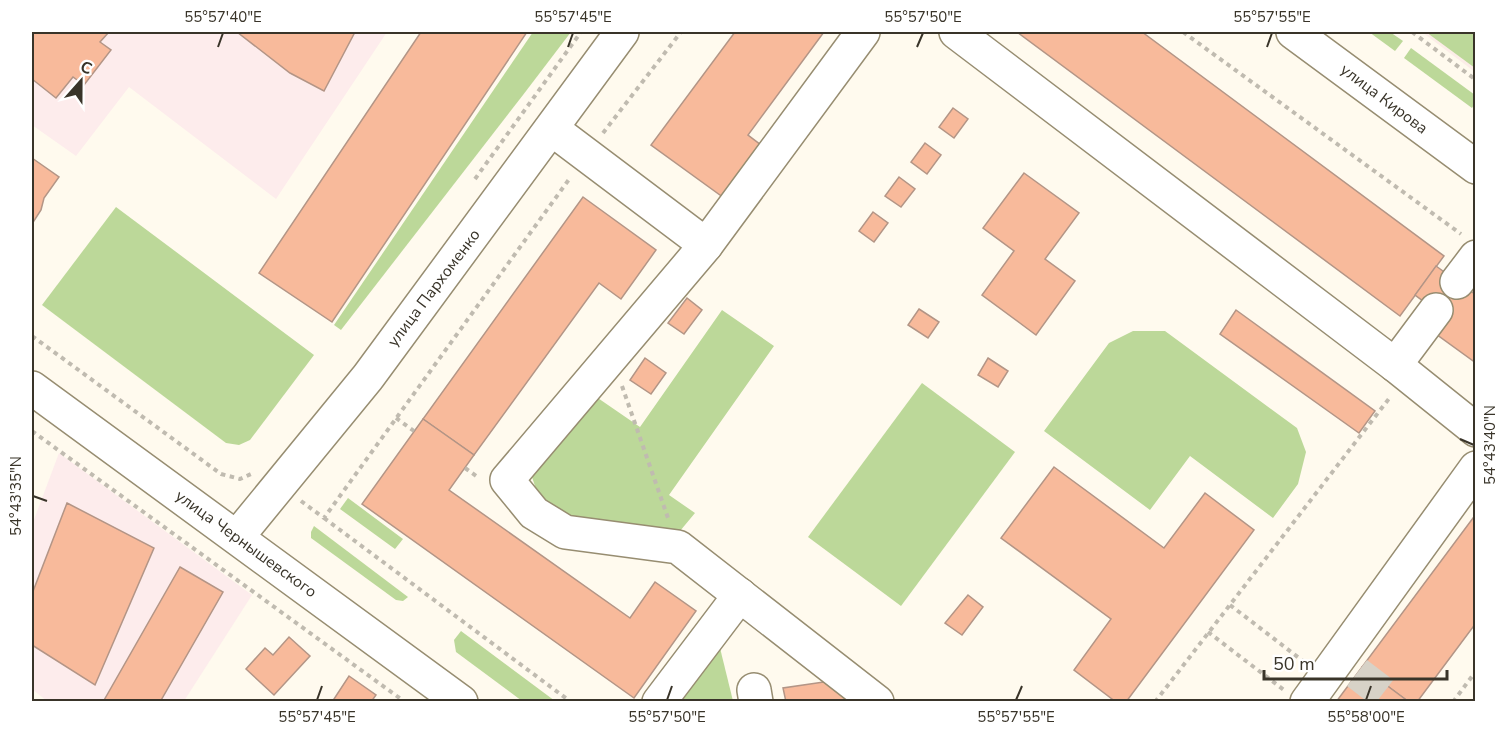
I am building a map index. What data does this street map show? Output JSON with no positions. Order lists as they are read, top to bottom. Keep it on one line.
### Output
{"streets":{"street":["улица Кирова","улица Пархоменко","улица Чернышевского"]},"crossings":[["улица Пархоменко","улица Чернышевского"]],"scale_bar":"50 m","north":"top","coordinates":["55°57'40\"E","55°57'45\"E","55°57'50\"E","55°57'55\"E","54°43'40\"N","54°43'35\"N","55°58'00\"E"]}
